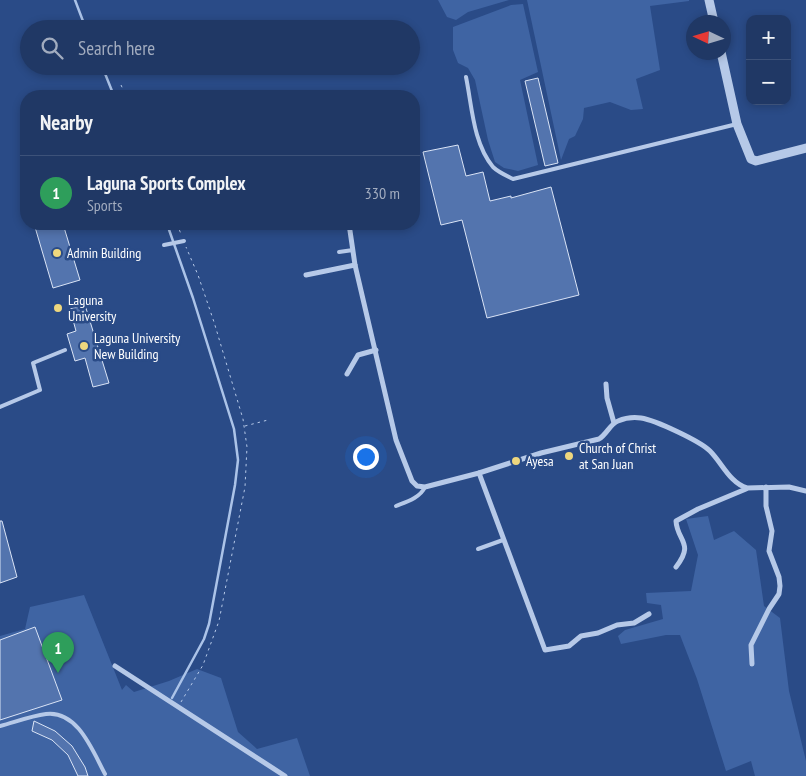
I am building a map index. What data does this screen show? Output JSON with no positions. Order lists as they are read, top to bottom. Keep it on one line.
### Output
{"places":["Admin Building","Laguna University","Laguna University New Building","Church of Christ at San Juan","Ayesa"],"north":"left","page":{"map_buttons":["+","−"],"search":"Search here","heading":"Nearby","list":[{"mark":"1","name":"Laguna Sports Complex","note":"Sports","value":"330 m"}],"pins":"1"}}
